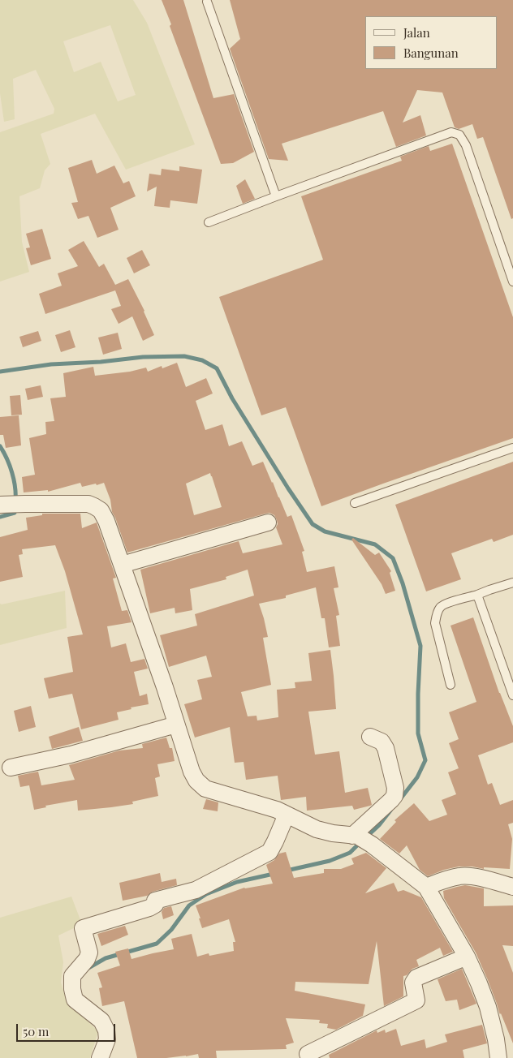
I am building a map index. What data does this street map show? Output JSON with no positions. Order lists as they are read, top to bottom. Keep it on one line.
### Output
{"legend":["Jalan","Bangunan"],"scale_bar":"50 m"}
